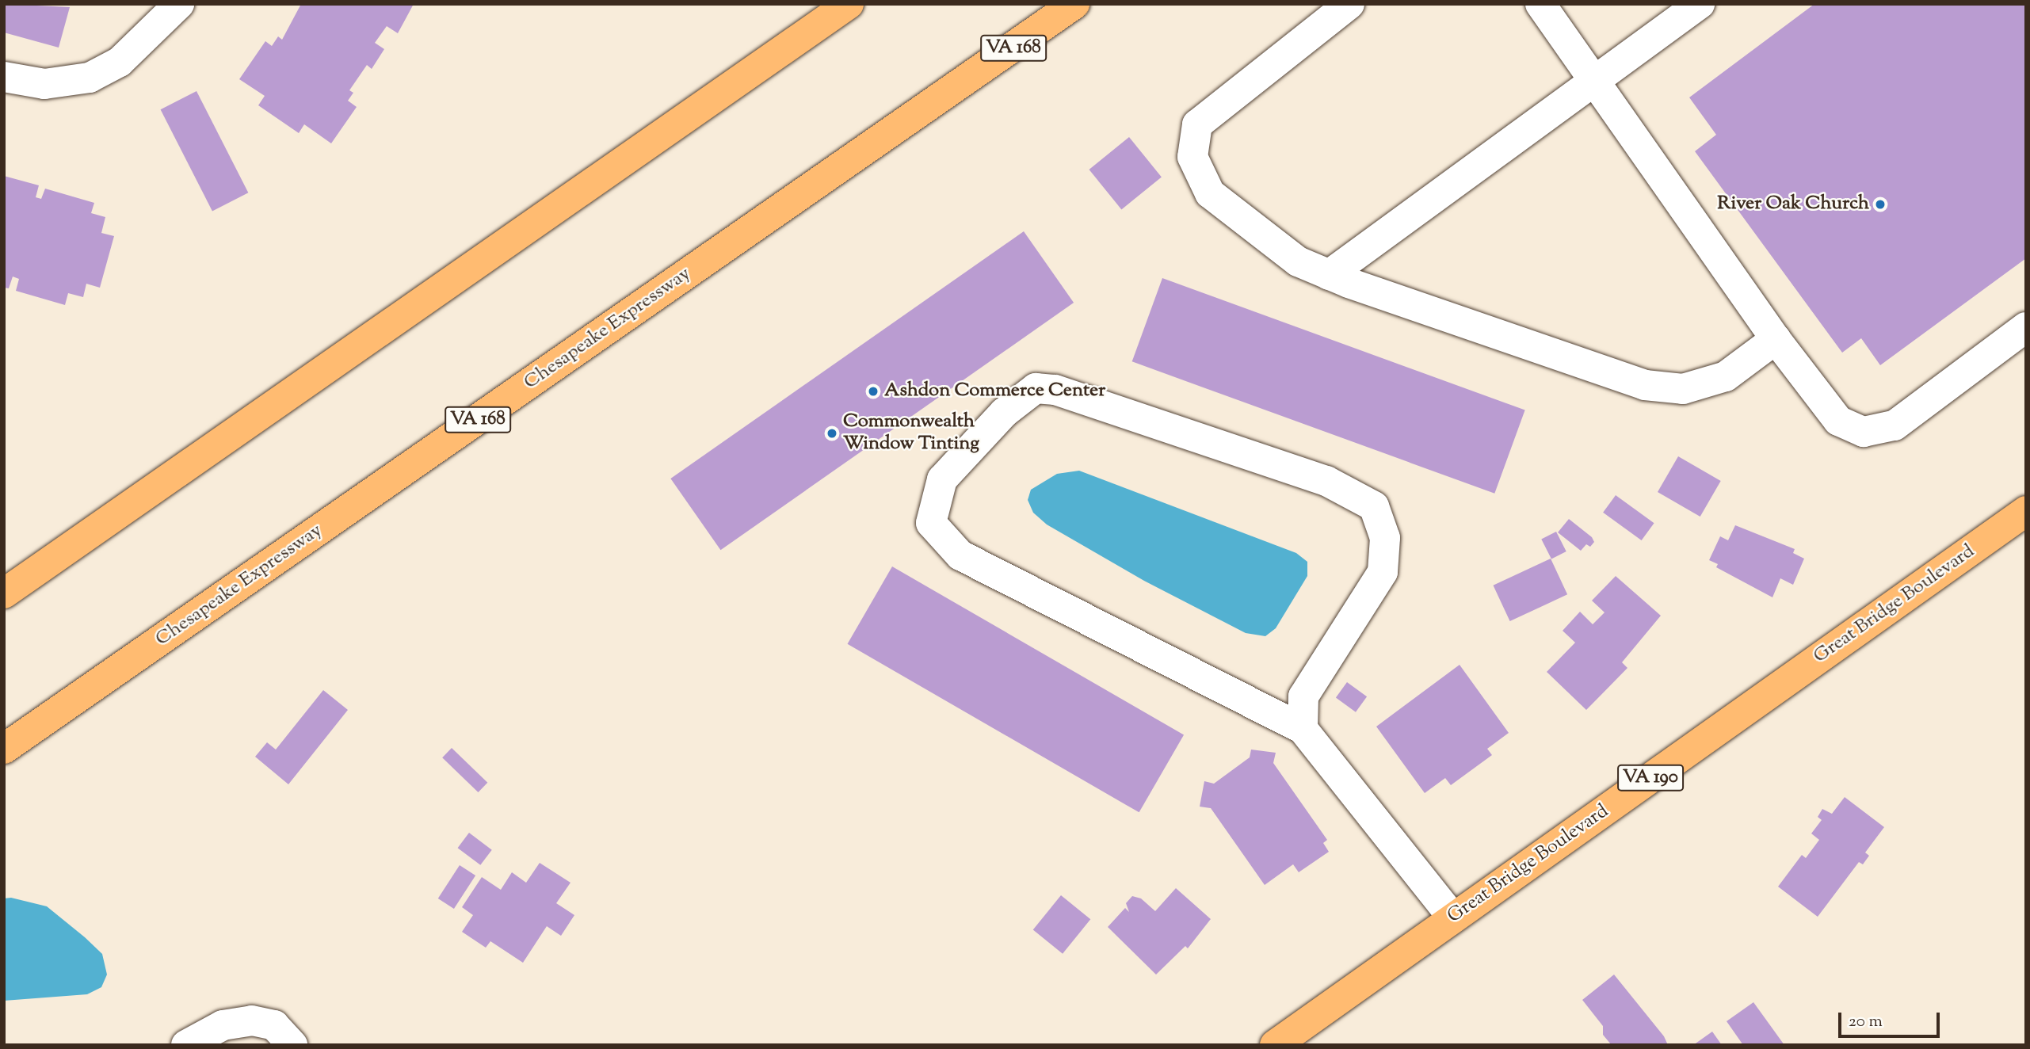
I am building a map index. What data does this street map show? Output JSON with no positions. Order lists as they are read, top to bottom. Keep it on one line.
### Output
{"streets":{"main road":["VA 168","Chesapeake Expressway","Great Bridge Boulevard","VA 190"]},"places":["River Oak Church","Ashdon Commerce Center","Commonwealth Window Tinting"],"scale_bar":"20 m"}
